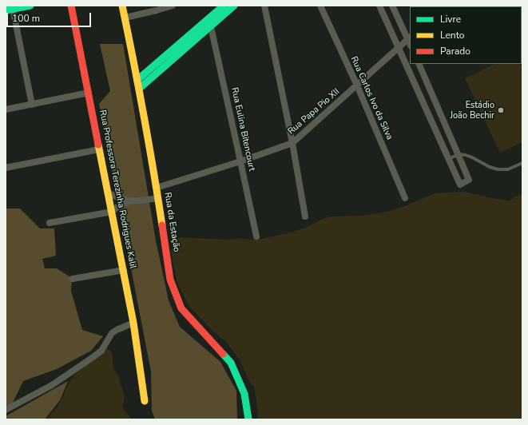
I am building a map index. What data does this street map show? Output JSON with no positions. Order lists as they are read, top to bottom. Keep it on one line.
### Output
{"streets":{"street":["Rua Carlos Ivo da Silva","Rua Papa Pio XII","Rua Eulina Bitencourt","Rua Professora Terezinha Rodrigues Kalil","Rua da Estação"]},"crossings":[["Rua Carlos Ivo da Silva","Rua Papa Pio XII"],["Rua Papa Pio XII","Rua Eulina Bitencourt"],["Rua Papa Pio XII","Rua da Estação"]],"places":["Estádio João Bechir"],"legend":["Livre","Lento","Parado"],"scale_bar":"100 m"}
